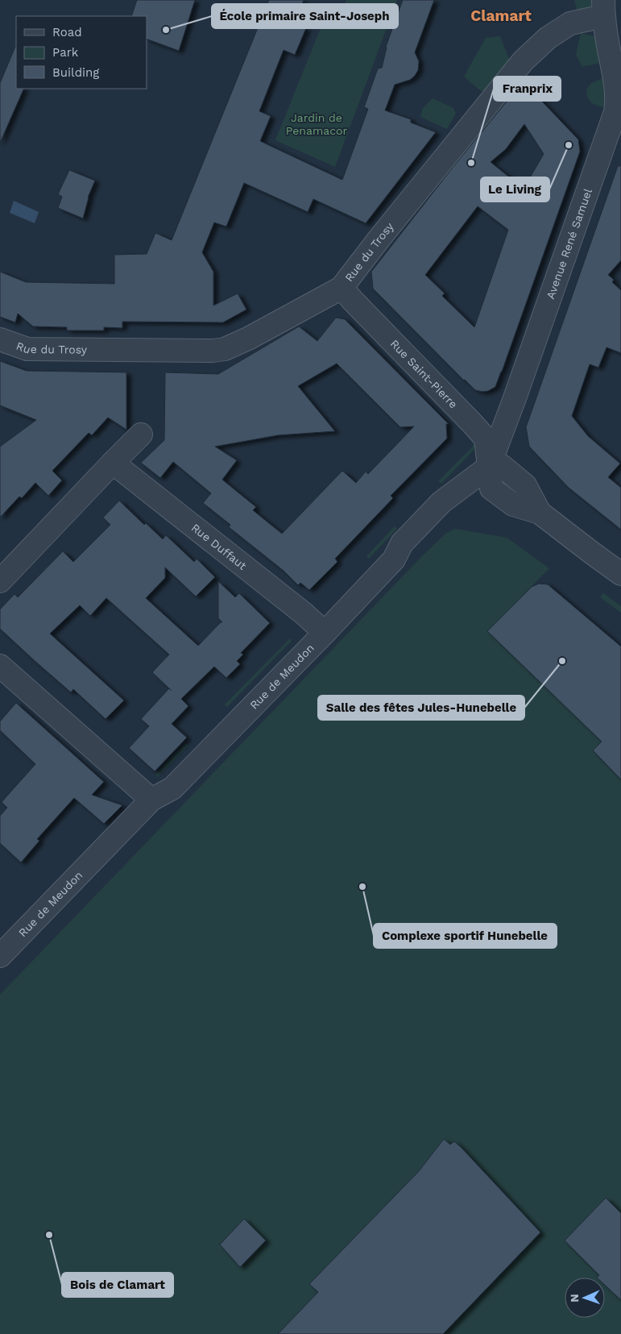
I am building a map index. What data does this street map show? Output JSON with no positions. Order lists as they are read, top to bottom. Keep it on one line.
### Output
{"streets":{"street":["Avenue René Samuel","Rue du Trosy","Rue Saint-Pierre","Rue Duffaut","Rue de Meudon"]},"crossings":[["Avenue René Samuel","Rue du Trosy"],["Avenue René Samuel","Rue Saint-Pierre"],["Avenue René Samuel","Rue de Meudon"],["Rue du Trosy","Rue Saint-Pierre"],["Rue Saint-Pierre","Rue de Meudon"],["Rue Duffaut","Rue de Meudon"]],"districts":["Clamart"],"parks":["Jardin de Penamacor"],"places":["École primaire Saint-Joseph","Le Living","Franprix","Salle des fêtes Jules-Hunebelle","Complexe sportif Hunebelle","Bois de Clamart"],"legend":["Road","Park","Building"],"north":"left"}
